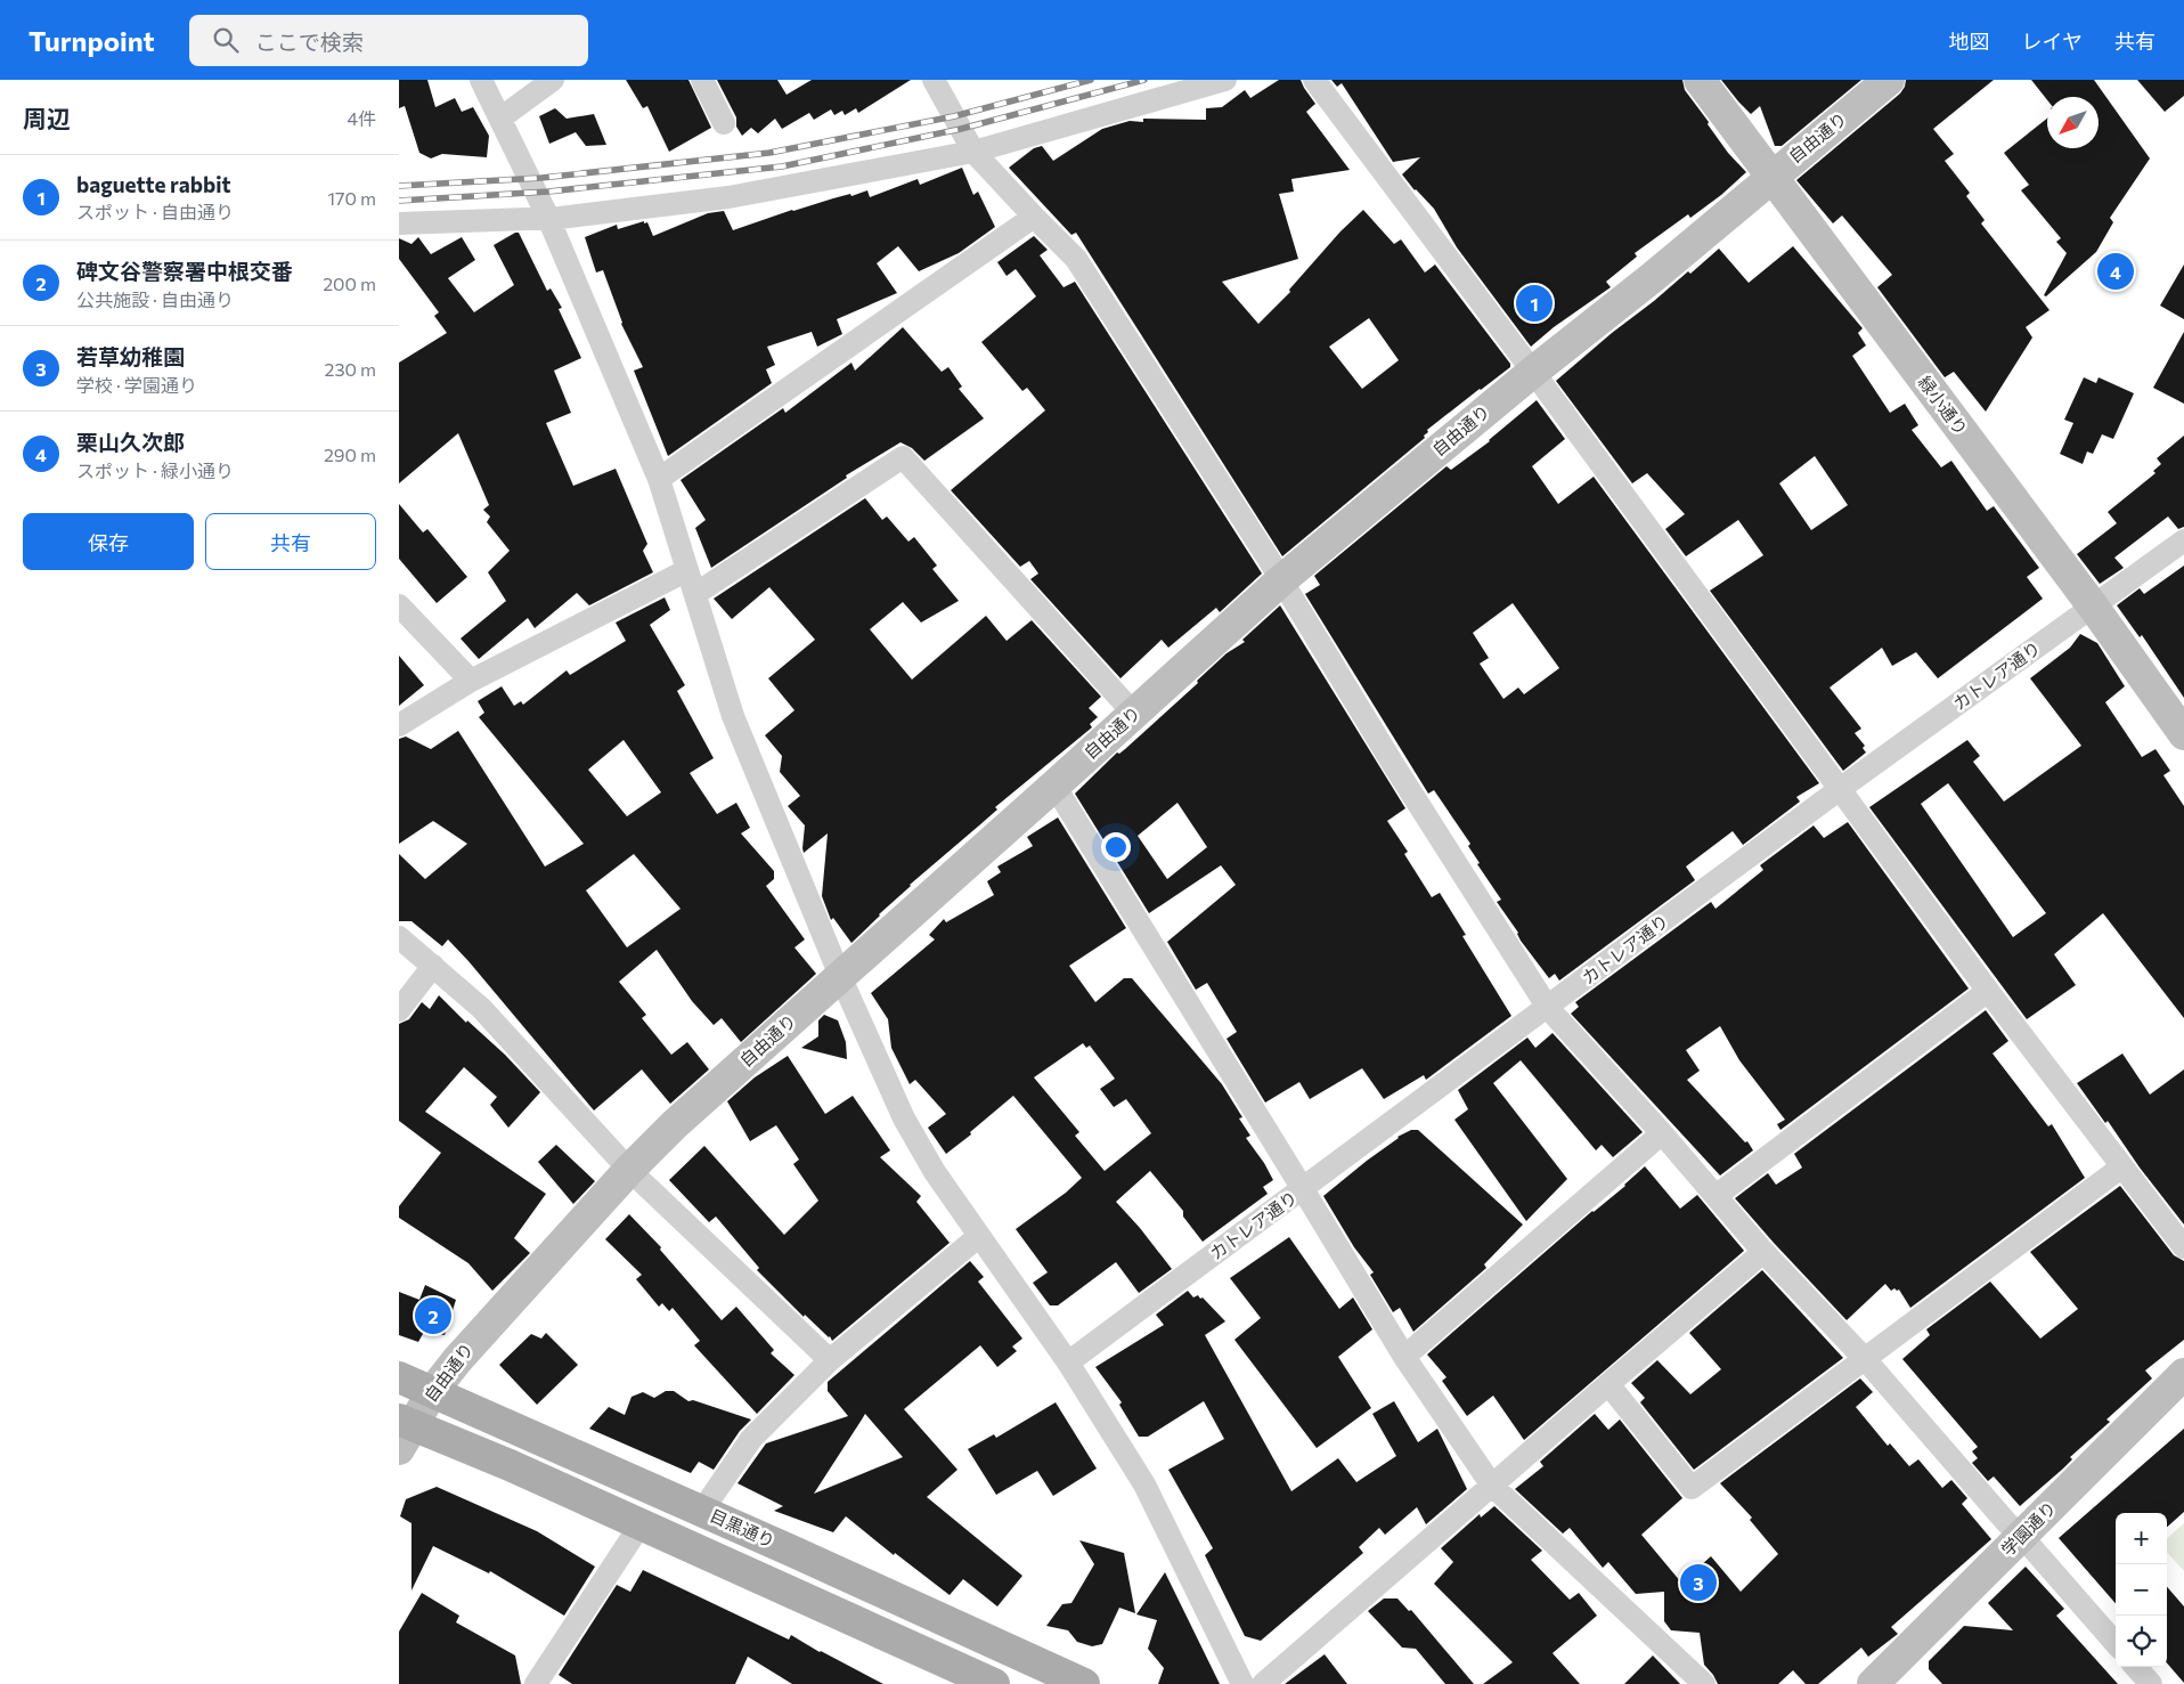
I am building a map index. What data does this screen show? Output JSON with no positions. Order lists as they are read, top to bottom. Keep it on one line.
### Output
{"streets":{"main road":["自由通り","緑小通り","目黒通り","学園通り"],"street":["カトレア通り"]},"crossings":[["自由通り","緑小通り"],["自由通り","目黒通り"],["緑小通り","カトレア通り"]],"north":"bottom left","page":{"header":"Turnpoint","search":"ここで検索","nav":["地図","レイヤ","共有"],"heading":["周辺","4件"],"list":[{"mark":"1","name":"baguette rabbit","note":"スポット · 自由通り","value":"170 m"},{"mark":"2","name":"碑文谷警察署中根交番","note":"公共施設 · 自由通り","value":"200 m"},{"mark":"3","name":"若草幼稚園","note":"学校 · 学園通り","value":"230 m"},{"mark":"4","name":"栗山久次郎","note":"スポット · 緑小通り","value":"290 m"}],"pins":["4","1","2","3"],"buttons":["保存","共有"],"map_buttons":["+","−"]}}
